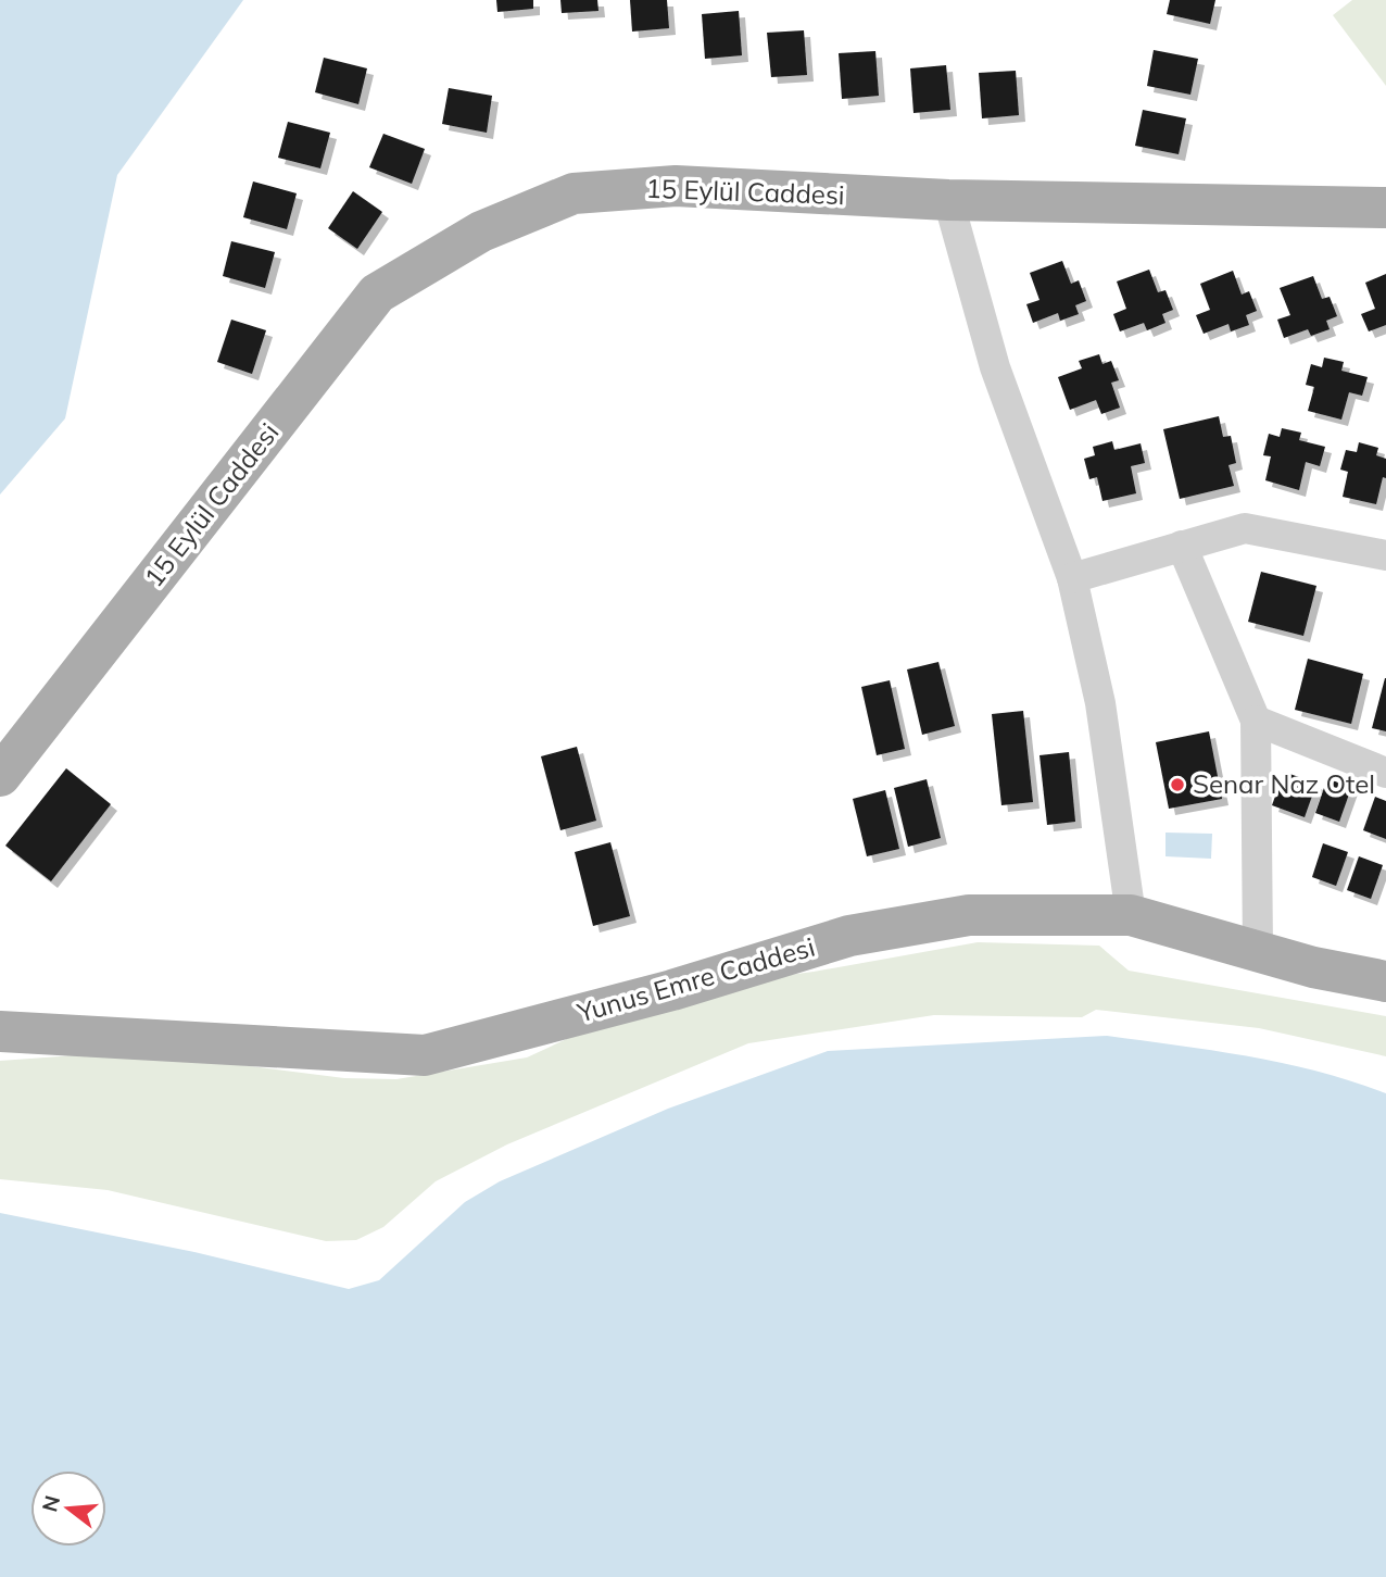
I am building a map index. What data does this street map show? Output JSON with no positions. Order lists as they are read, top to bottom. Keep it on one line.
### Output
{"streets":{"main road":["15 Eylül Caddesi","Yunus Emre Caddesi"]},"places":["Senar Naz Otel"],"north":"left"}
